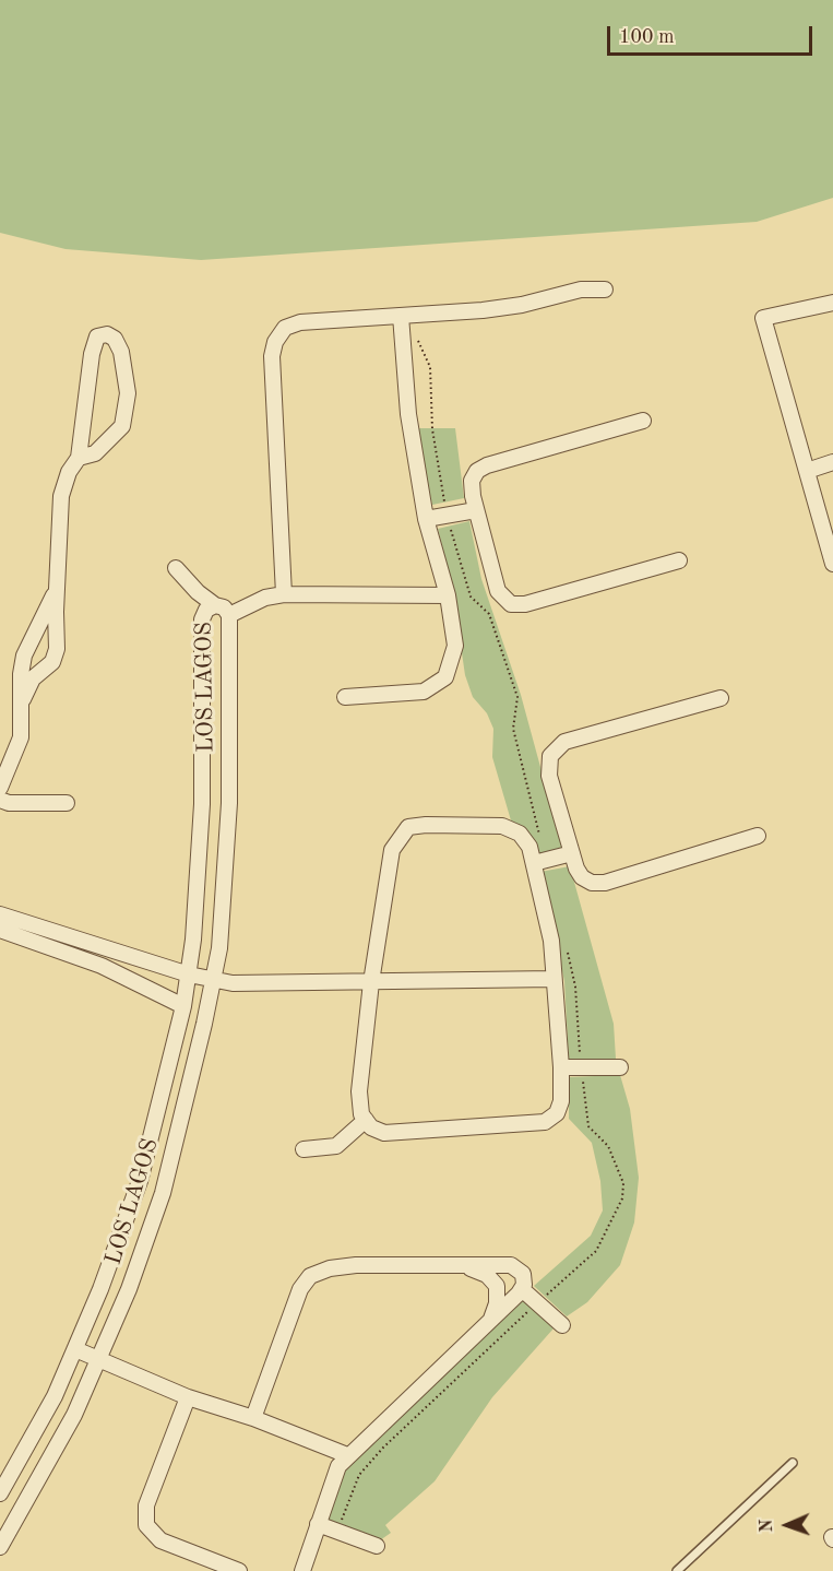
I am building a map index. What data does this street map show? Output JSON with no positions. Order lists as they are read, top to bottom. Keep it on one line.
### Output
{"streets":{"street":["LOS LAGOS"]},"scale_bar":"100 m","north":"left"}
